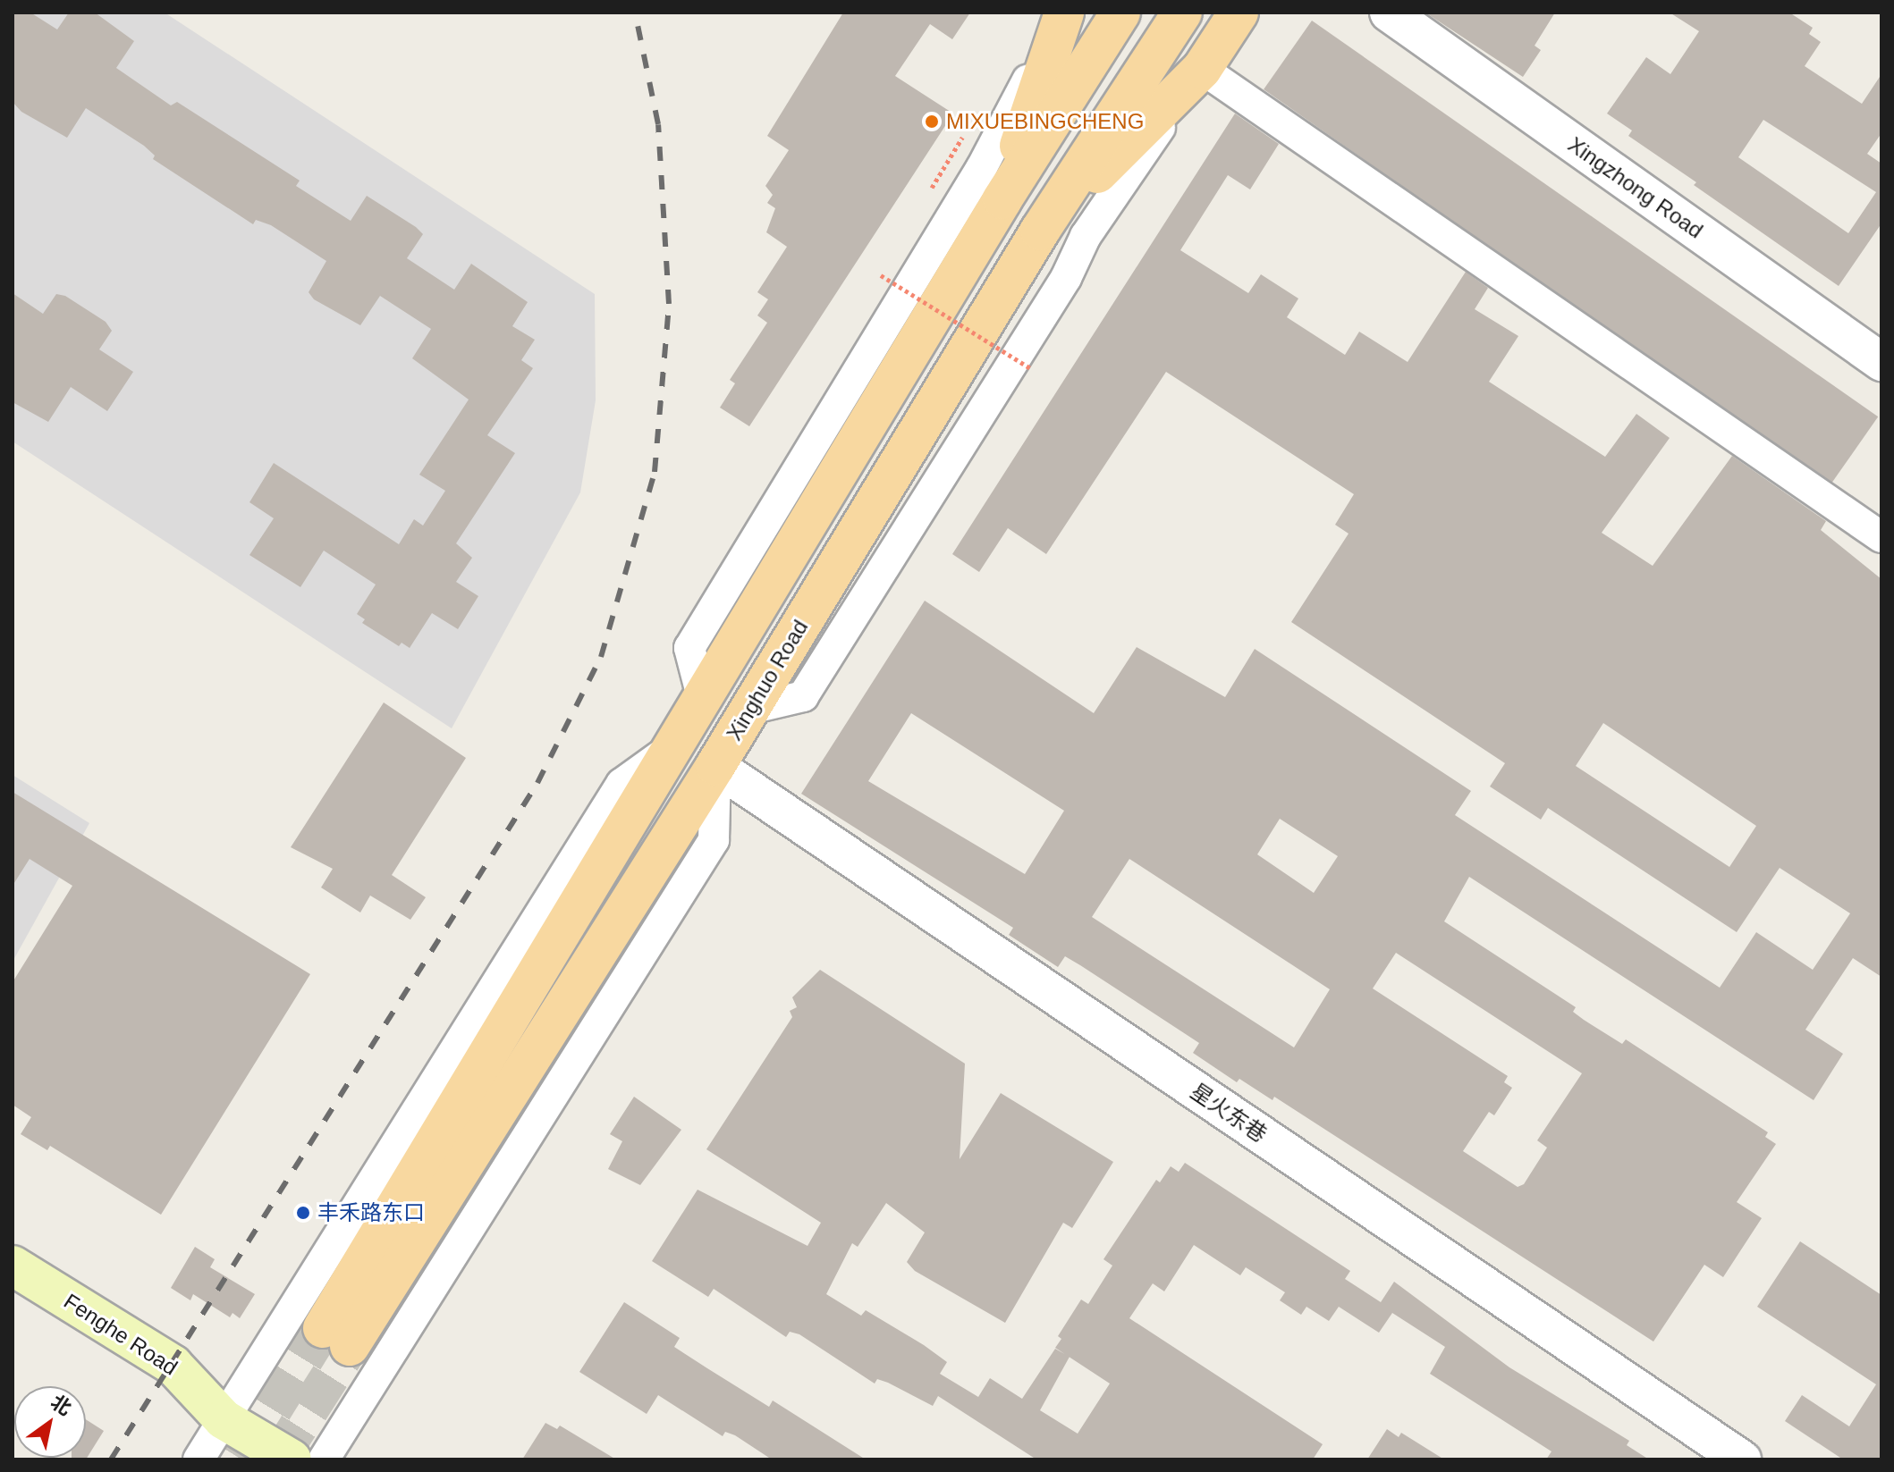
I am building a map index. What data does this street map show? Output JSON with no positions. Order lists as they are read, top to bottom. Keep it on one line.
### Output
{"streets":{"main road":["Xinghuo Road","Fenghe Road"],"street":["Xingzhong Road","星火东巷"]},"crossings":[["Xinghuo Road","星火东巷"]],"places":["MIXUEBINGCHENG","丰禾路东口"],"north":"top right"}
